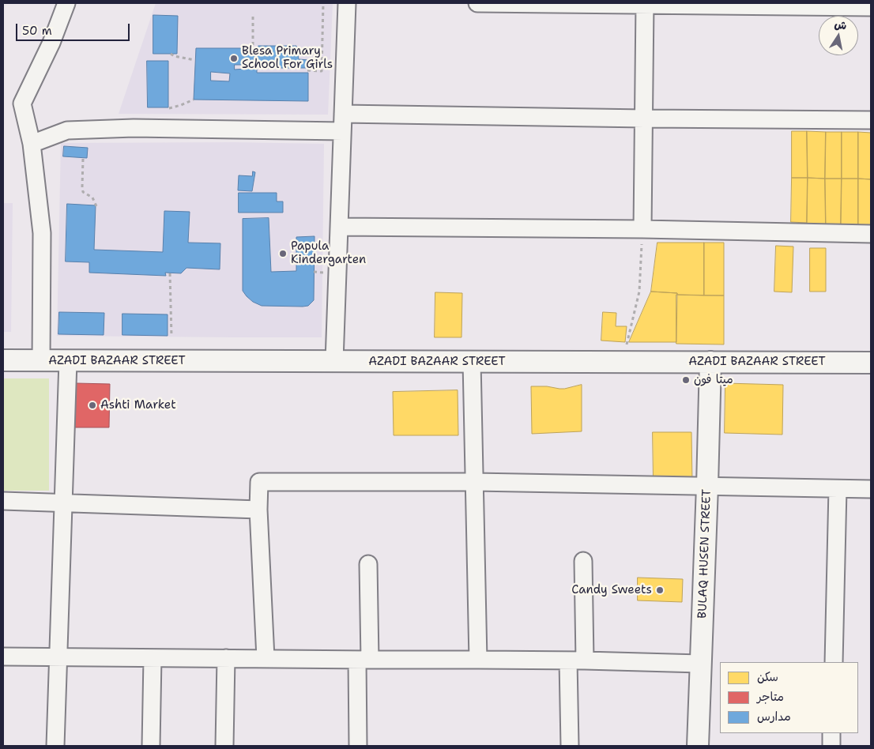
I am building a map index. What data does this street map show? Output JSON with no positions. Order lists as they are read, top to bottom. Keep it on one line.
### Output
{"streets":{"street":["AZADI BAZAAR STREET","BULAQ HUSEN STREET"]},"crossings":[["AZADI BAZAAR STREET","BULAQ HUSEN STREET"]],"places":["Blesa Primary School For Girls","Papula Kindergarten","ميتا فون","Ashti Market","Candy Sweets"],"legend":["سكن","متاجر","مدارس"],"scale_bar":"50 m","north":"top"}
